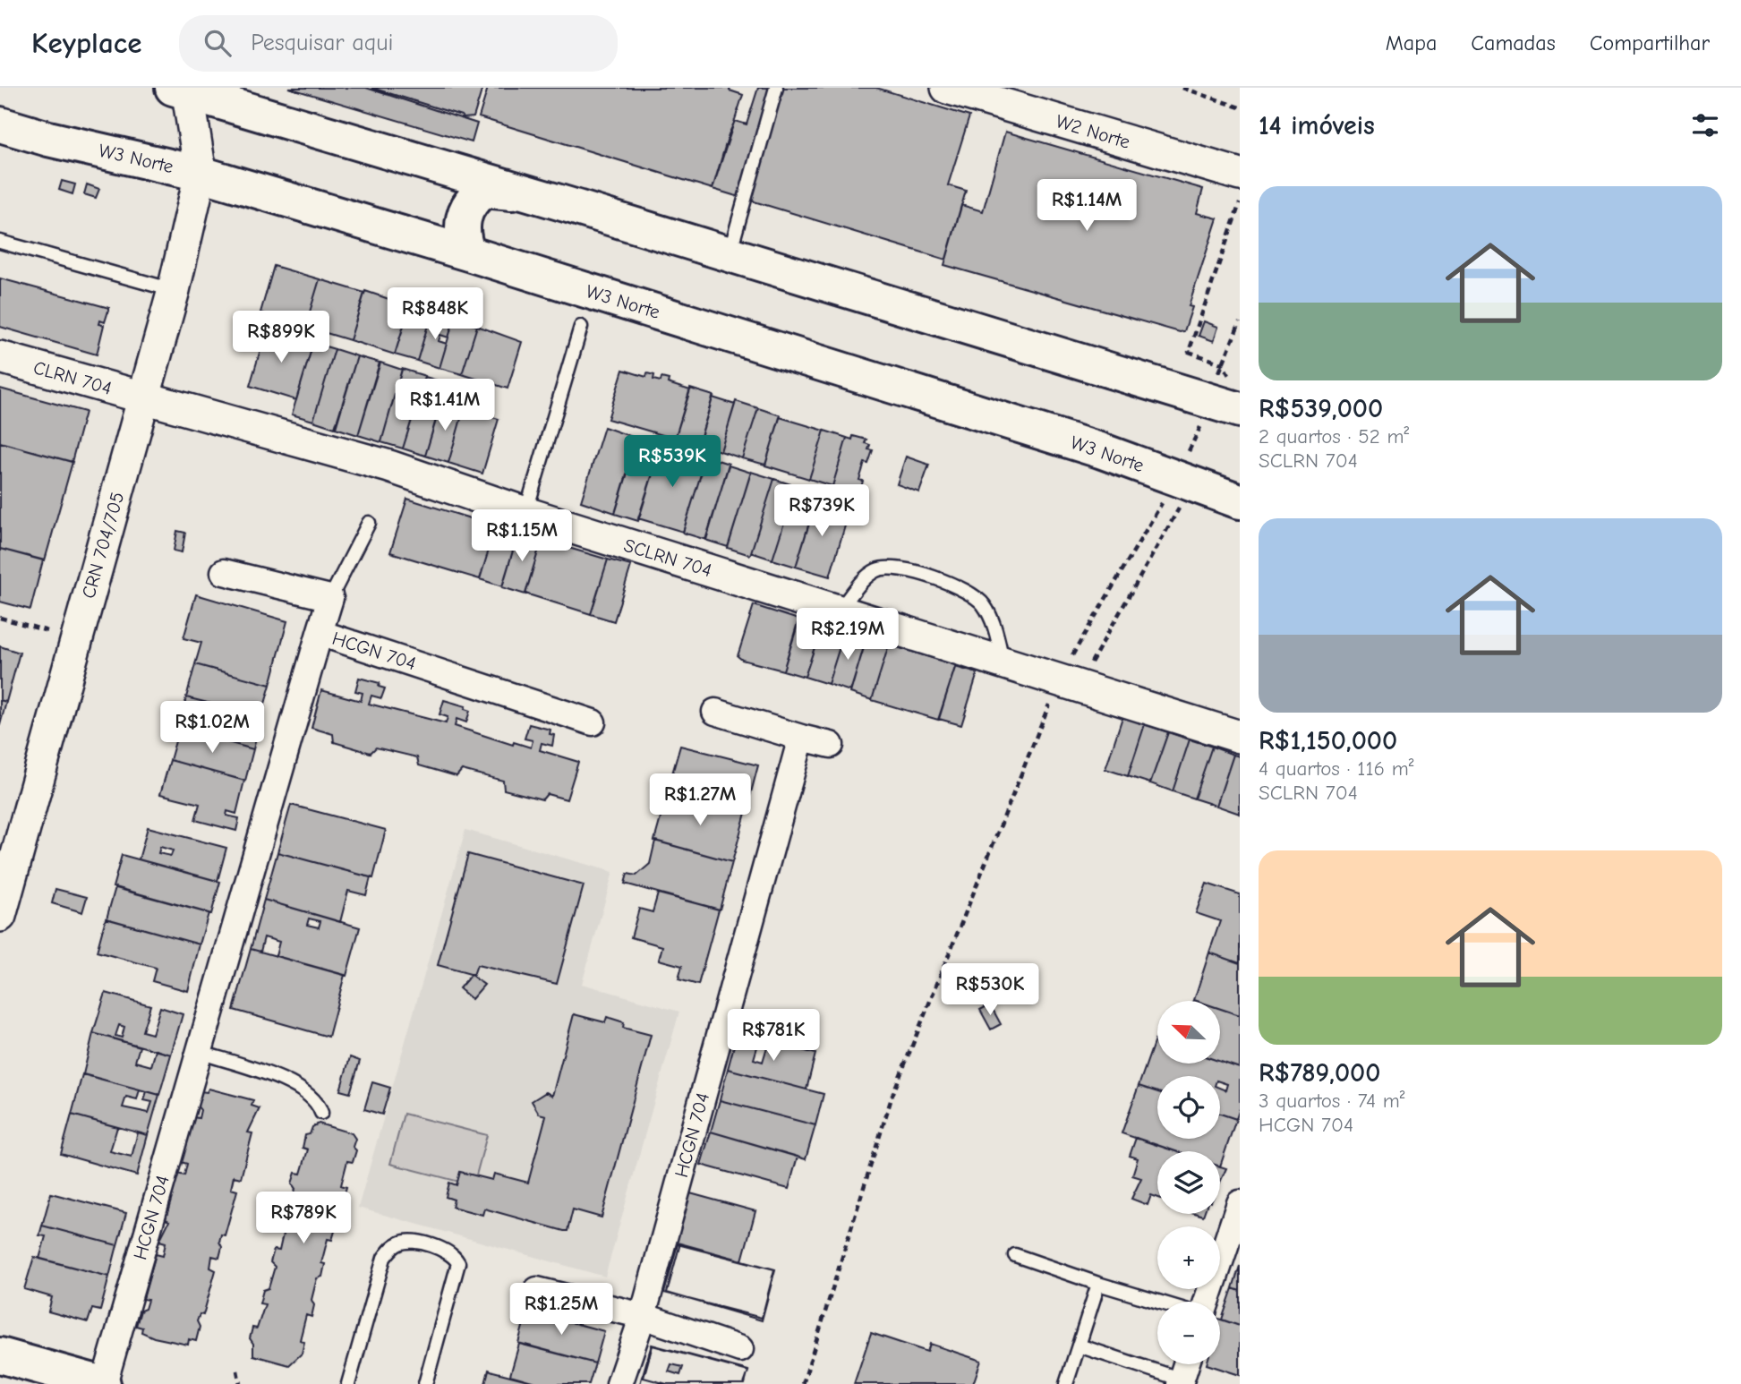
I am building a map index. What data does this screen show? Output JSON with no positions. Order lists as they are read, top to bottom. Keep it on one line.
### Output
{"streets":{"main road":["W3 Norte"],"street":["W2 Norte","CLRN 704","CRN 704/705","SCLRN 704","HCGN 704"]},"crossings":[["W3 Norte","CRN 704/705"],["CLRN 704","CRN 704/705"],["CLRN 704","SCLRN 704"],["CRN 704/705","SCLRN 704"]],"north":"top left","page":{"header":"Keyplace","search":"Pesquisar aqui","nav":["Mapa","Camadas","Compartilhar"],"heading":"14 imóveis","list":[{"name":"R$539,000","note":"2 quartos · 52 m² · SCLRN 704"},{"name":"R$1,150,000","note":"4 quartos · 116 m² · SCLRN 704"},{"name":"R$789,000","note":"3 quartos · 74 m² · HCGN 704"}],"price":["R$1.14M","R$848K","R$899K","R$1.41M","R$539K","R$739K","R$1.15M","R$2.19M","R$1.02M","R$1.27M","R$530K","R$781K","R$789K","R$1.25M"],"map_buttons":["+","−"]}}
